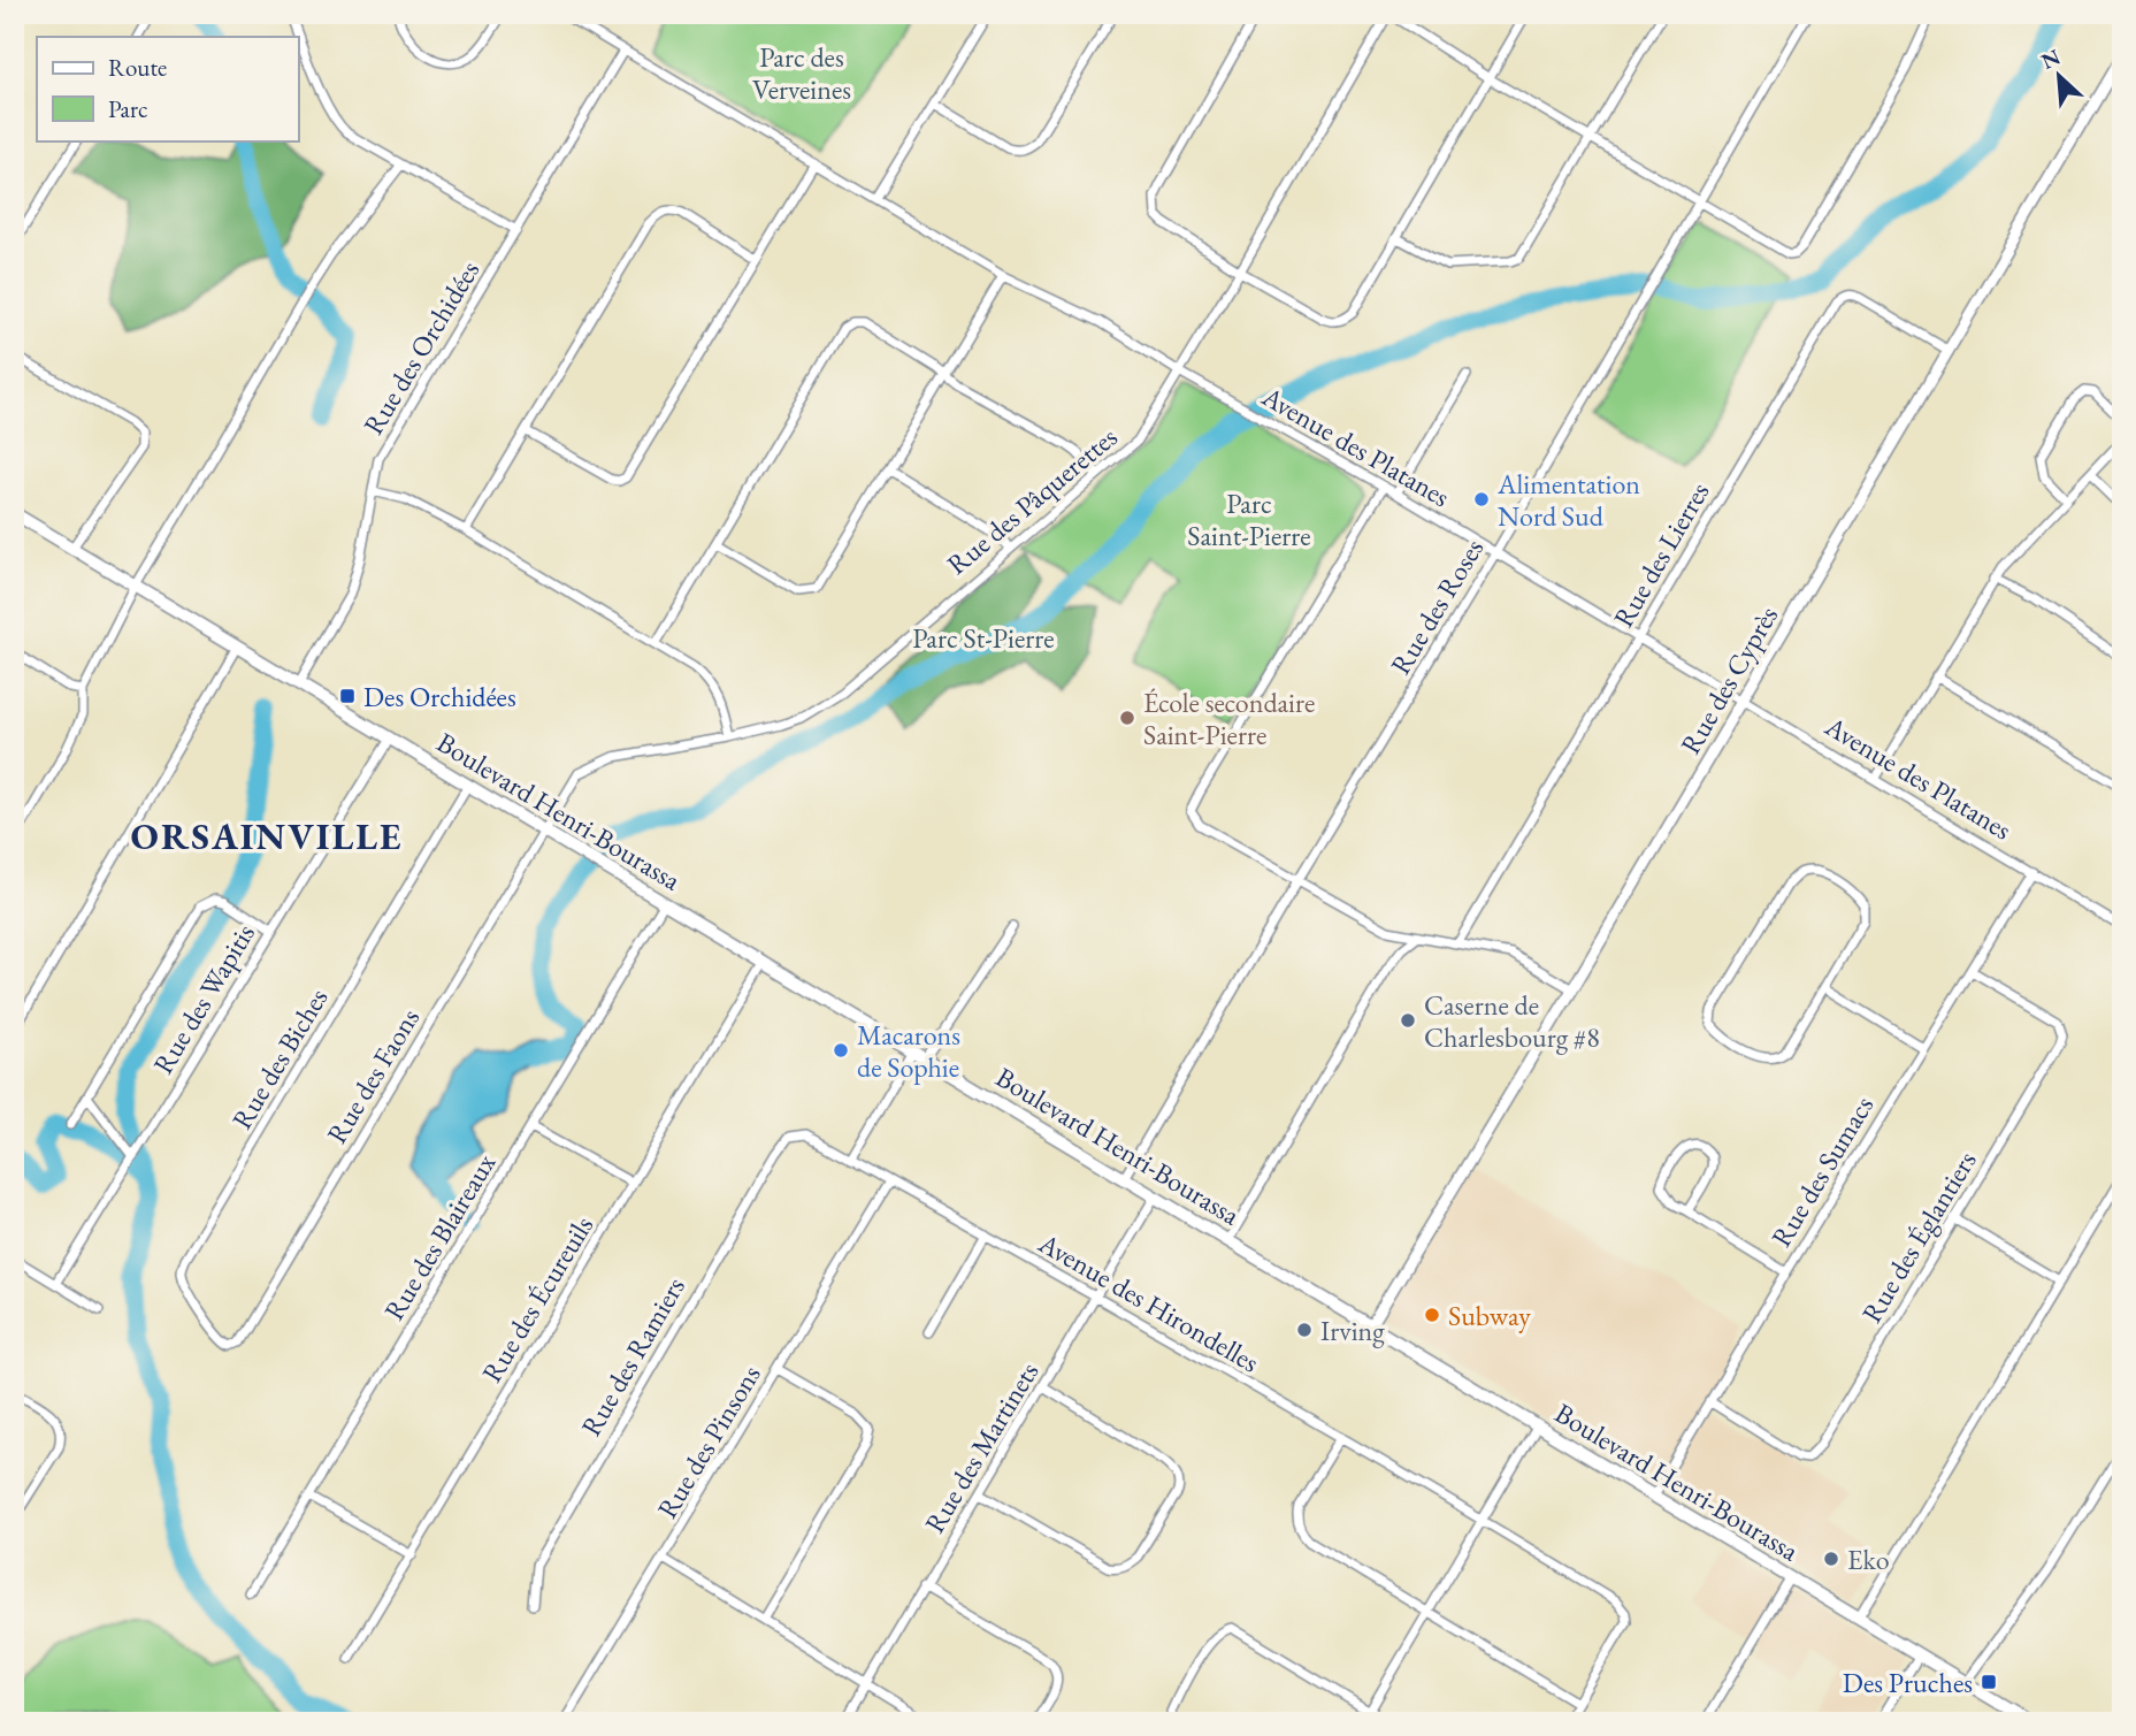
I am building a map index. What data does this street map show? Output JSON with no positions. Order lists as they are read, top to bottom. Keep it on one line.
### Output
{"streets":{"main road":["Boulevard Henri-Bourassa"],"street":["Rue des Orchidées","Avenue des Platanes","Rue des Pâquerettes","Rue des Lierres","Rue des Roses","Rue des Cyprès","Rue des Wapitis","Rue des Biches","Rue des Faons","Rue des Sumacs","Rue des Blaireaux","Rue des Églantiers","Rue des Écureuils","Avenue des Hirondelles","Rue des Ramiers","Rue des Pinsons","Rue des Martinets"]},"crossings":[["Rue des Orchidées","Avenue des Platanes"],["Rue des Orchidées","Boulevard Henri-Bourassa"],["Avenue des Platanes","Rue des Pâquerettes"],["Avenue des Platanes","Rue des Lierres"],["Avenue des Platanes","Rue des Roses"],["Avenue des Platanes","Rue des Cyprès"],["Avenue des Platanes","Rue des Sumacs"],["Rue des Pâquerettes","Boulevard Henri-Bourassa"],["Rue des Pâquerettes","Rue des Faons"],["Rue des Lierres","Rue des Cyprès"],["Rue des Roses","Boulevard Henri-Bourassa"],["Rue des Cyprès","Boulevard Henri-Bourassa"],["Boulevard Henri-Bourassa","Rue des Wapitis"],["Boulevard Henri-Bourassa","Rue des Biches"],["Boulevard Henri-Bourassa","Rue des Faons"],["Boulevard Henri-Bourassa","Rue des Sumacs"],["Boulevard Henri-Bourassa","Rue des Blaireaux"],["Boulevard Henri-Bourassa","Rue des Écureuils"],["Boulevard Henri-Bourassa","Rue des Martinets"],["Rue des Biches","Rue des Faons"],["Rue des Sumacs","Rue des Églantiers"],["Avenue des Hirondelles","Rue des Ramiers"],["Avenue des Hirondelles","Rue des Pinsons"],["Avenue des Hirondelles","Rue des Martinets"]],"districts":["ORSAINVILLE"],"parks":["Parc des Verveines","Parc Saint-Pierre","Parc St-Pierre"],"places":{"other":["Alimentation Nord Sud","École secondaire Saint-Pierre","Caserne de Charlesbourg #8","Macarons de Sophie","Subway","Irving","Eko"],"transit":["Des Orchidées","Des Pruches"]},"legend":["Route","Parc"],"north":"top left"}
